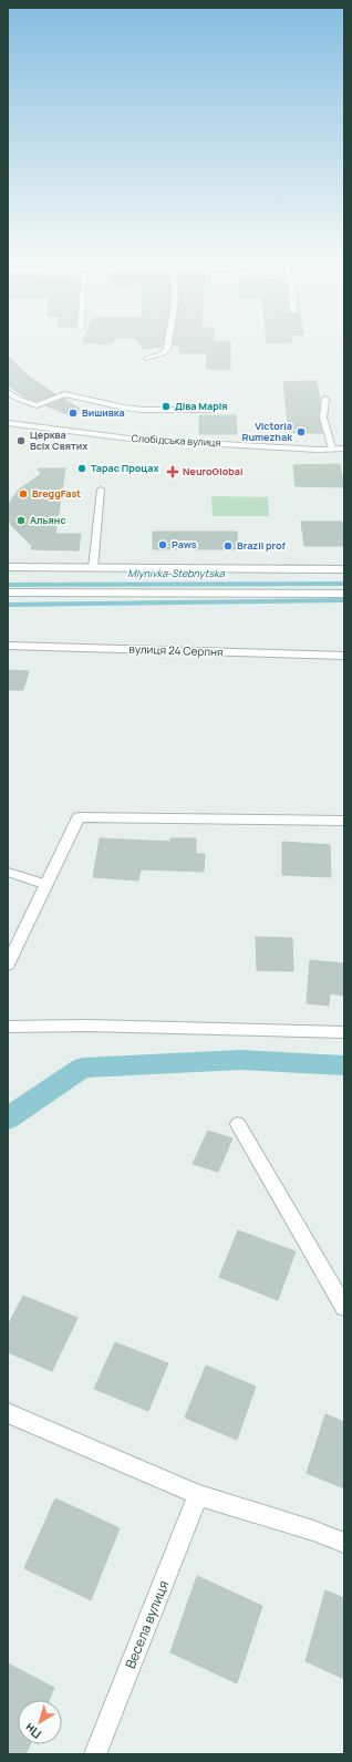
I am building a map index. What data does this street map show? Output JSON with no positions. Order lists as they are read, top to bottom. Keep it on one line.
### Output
{"streets":{"street":["Слобідська вулиця","вулиця 24 Серпня","Весела вулиця"]},"water":["Mlynivka-Stebnytska"],"places":{"other":["Діва Марія","Вишивка","Victoria Rumezhak","Церква Всіх Святих","Тарас Процах","BreggFast","Альянс","Paws","Brazil prof"],"health":["NeuroGlobal"]},"north":"bottom left"}
